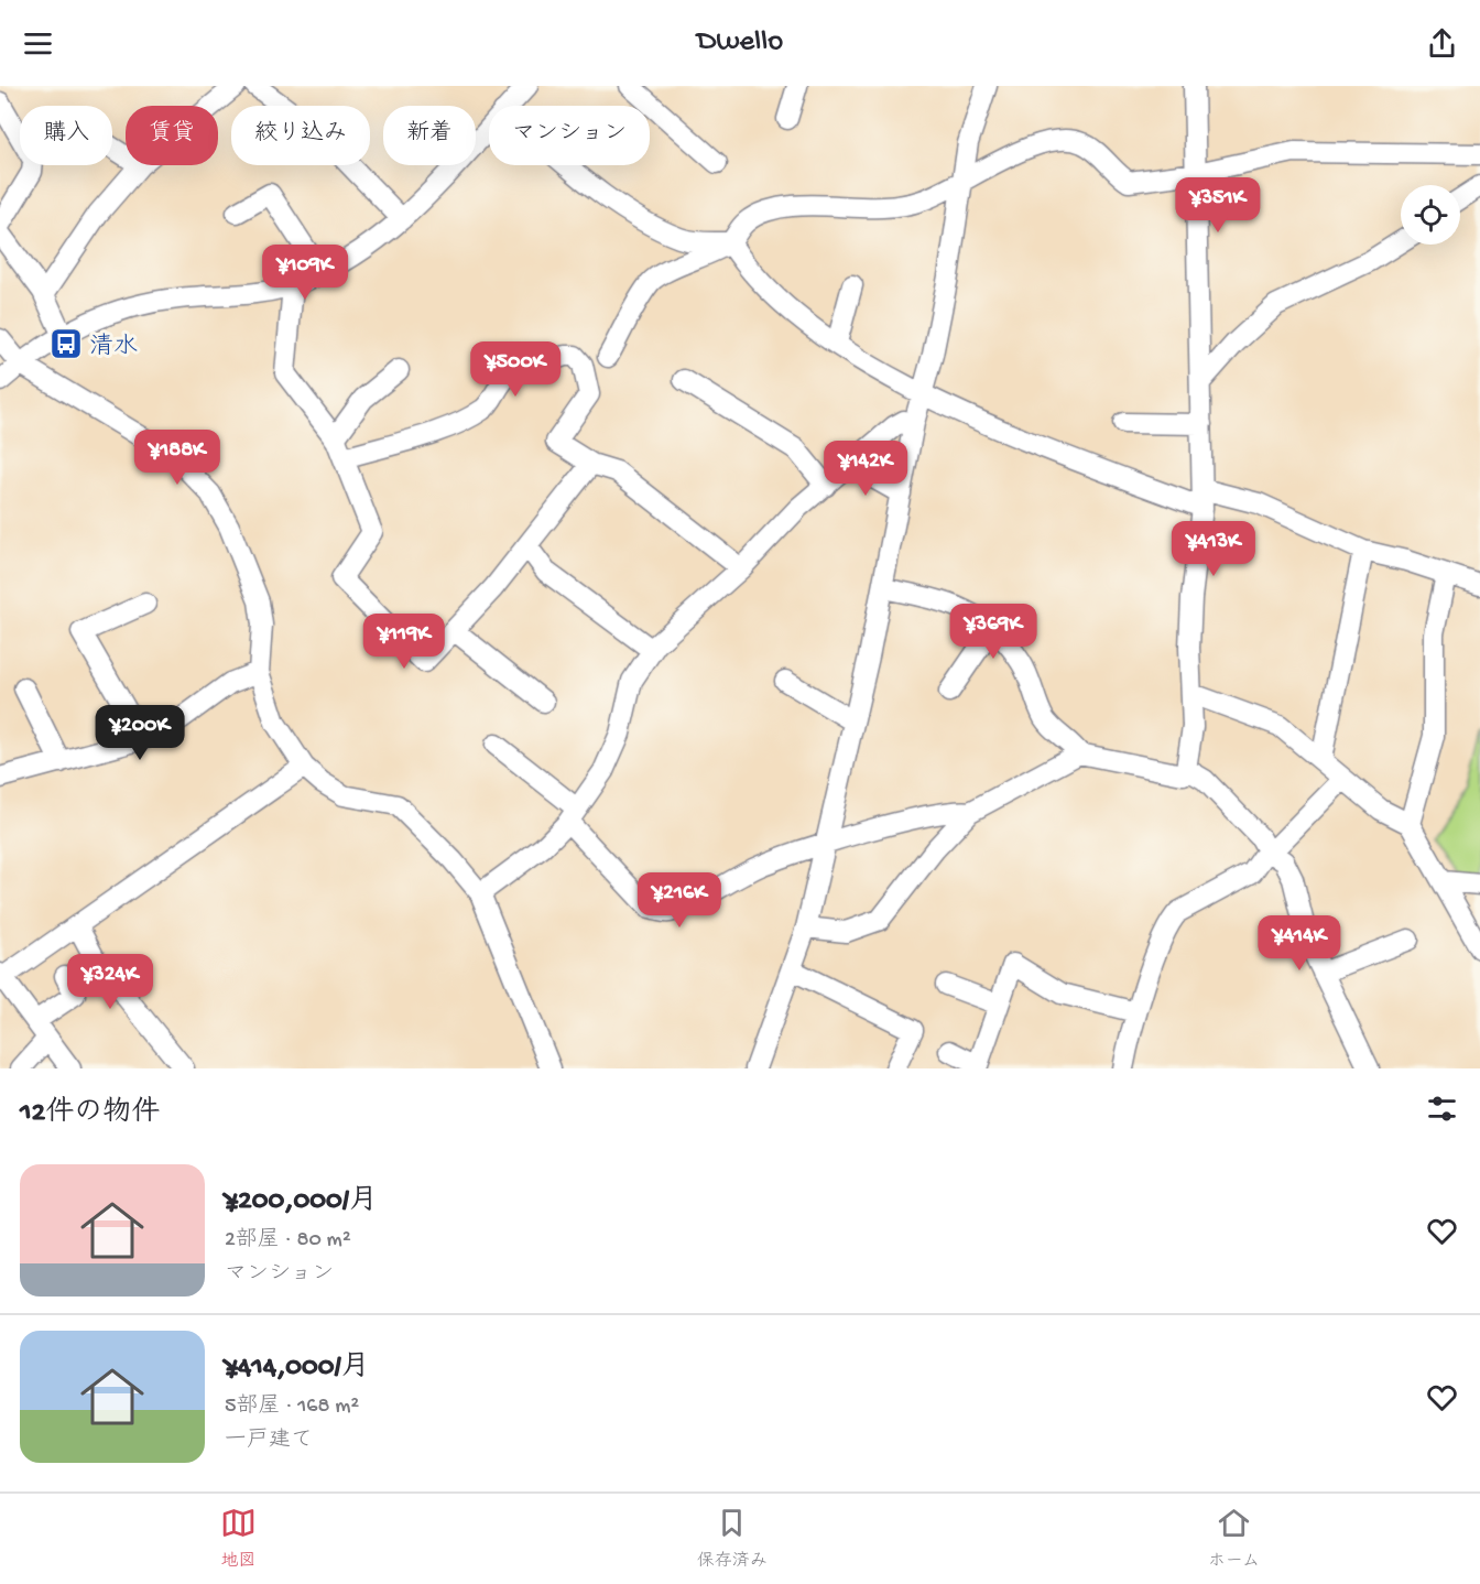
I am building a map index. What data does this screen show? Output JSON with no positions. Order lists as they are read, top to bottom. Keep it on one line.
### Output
{"places":{"bus stop":["清水"]},"page":{"header":"Dwello","chip":["購入","賃貸","絞り込み","新着","マンション"],"price":["¥351K","¥109K","¥500K","¥188K","¥142K","¥413K","¥369K","¥119K","¥200K","¥216K","¥414K","¥324K"],"heading":"12件の物件","list":[{"name":"¥200,000/月","note":"2部屋 · 80 m² · マンション"},{"name":"¥414,000/月","note":"5部屋 · 168 m² · 一戸建て"}],"tabs":["地図","保存済み","ホーム"]}}
